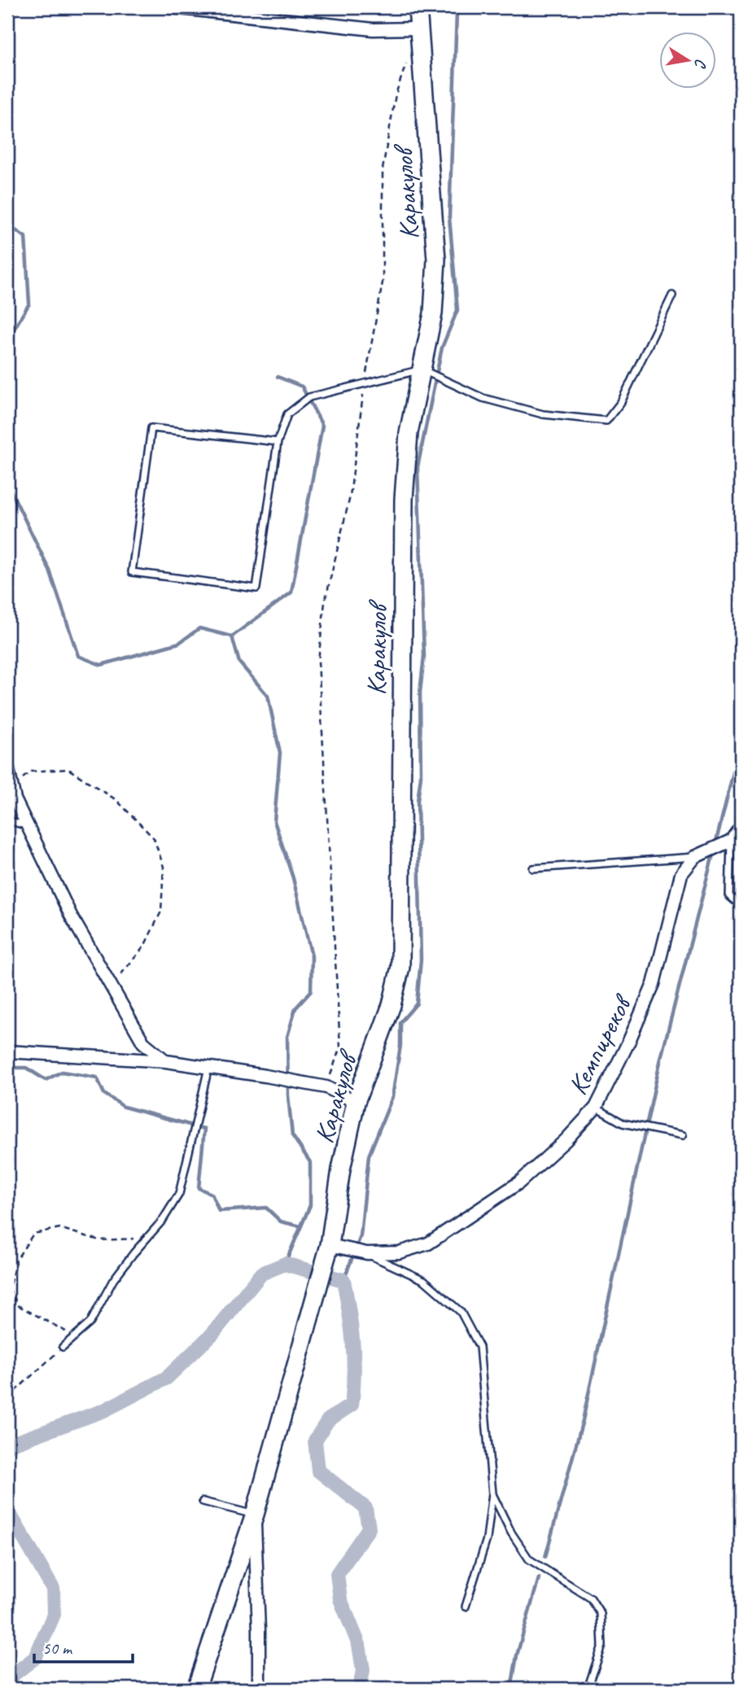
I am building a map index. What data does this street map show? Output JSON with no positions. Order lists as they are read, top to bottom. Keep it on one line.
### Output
{"streets":{"main road":["Каракулов"],"street":["Кемпиреков"]},"crossings":[["Каракулов","Кемпиреков"]],"scale_bar":"50 m","north":"right"}
